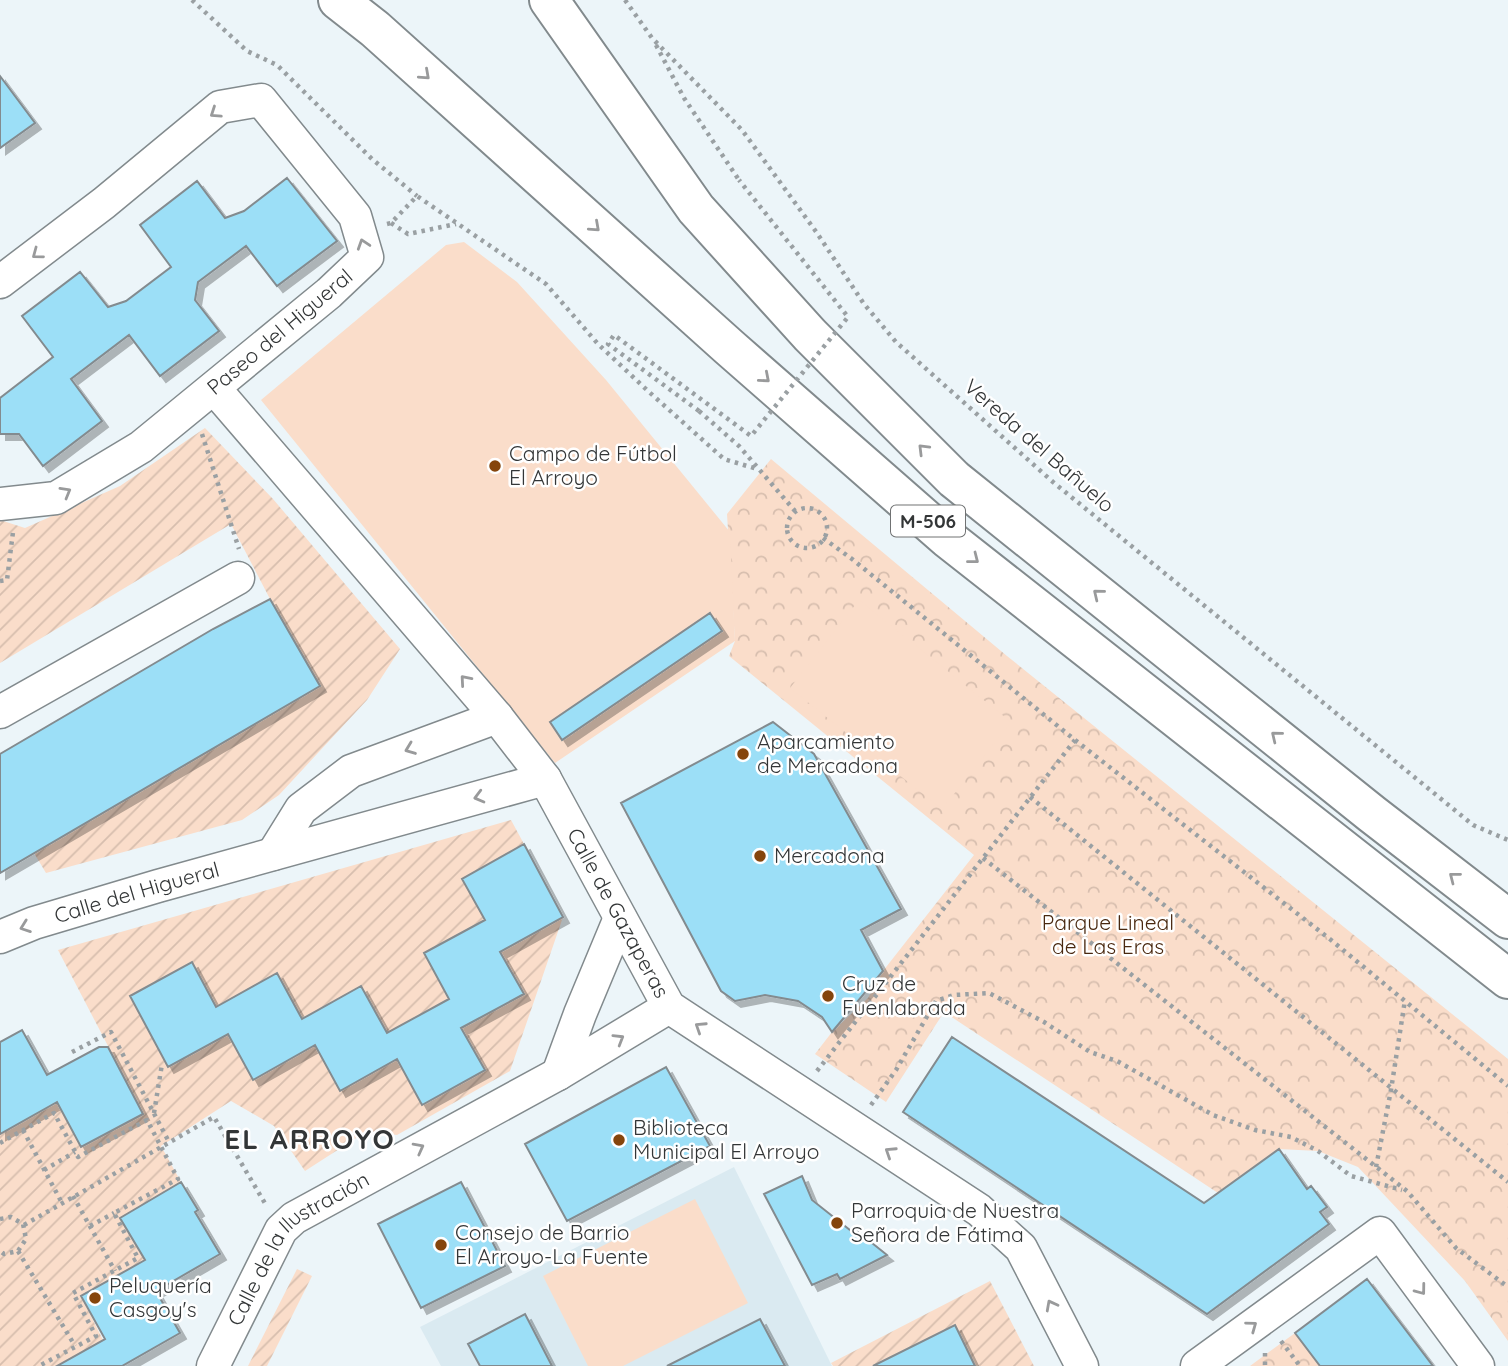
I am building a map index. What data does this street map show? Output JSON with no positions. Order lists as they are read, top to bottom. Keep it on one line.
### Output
{"streets":{"highway":["M-506"],"street":["Paseo del Higueral","Calle del Higueral","Calle de Gazaperas","Calle de la Ilustración"],"path":["Vereda del Bañuelo"]},"crossings":[["Paseo del Higueral","Calle de Gazaperas"],["Calle del Higueral","Calle de Gazaperas"],["Calle de Gazaperas","Calle de la Ilustración"]],"one_way":["Calle de Gazaperas","Calle de la Ilustración"],"districts":["EL ARROYO"],"parks":["Parque Lineal de Las Eras"],"places":["Campo de Fútbol El Arroyo","Aparcamiento de Mercadona","Mercadona","Cruz de Fuenlabrada","Biblioteca Municipal El Arroyo","Parroquia de Nuestra Señora de Fátima","Consejo de Barrio El Arroyo-La Fuente","Peluquería Casgoy's"]}
